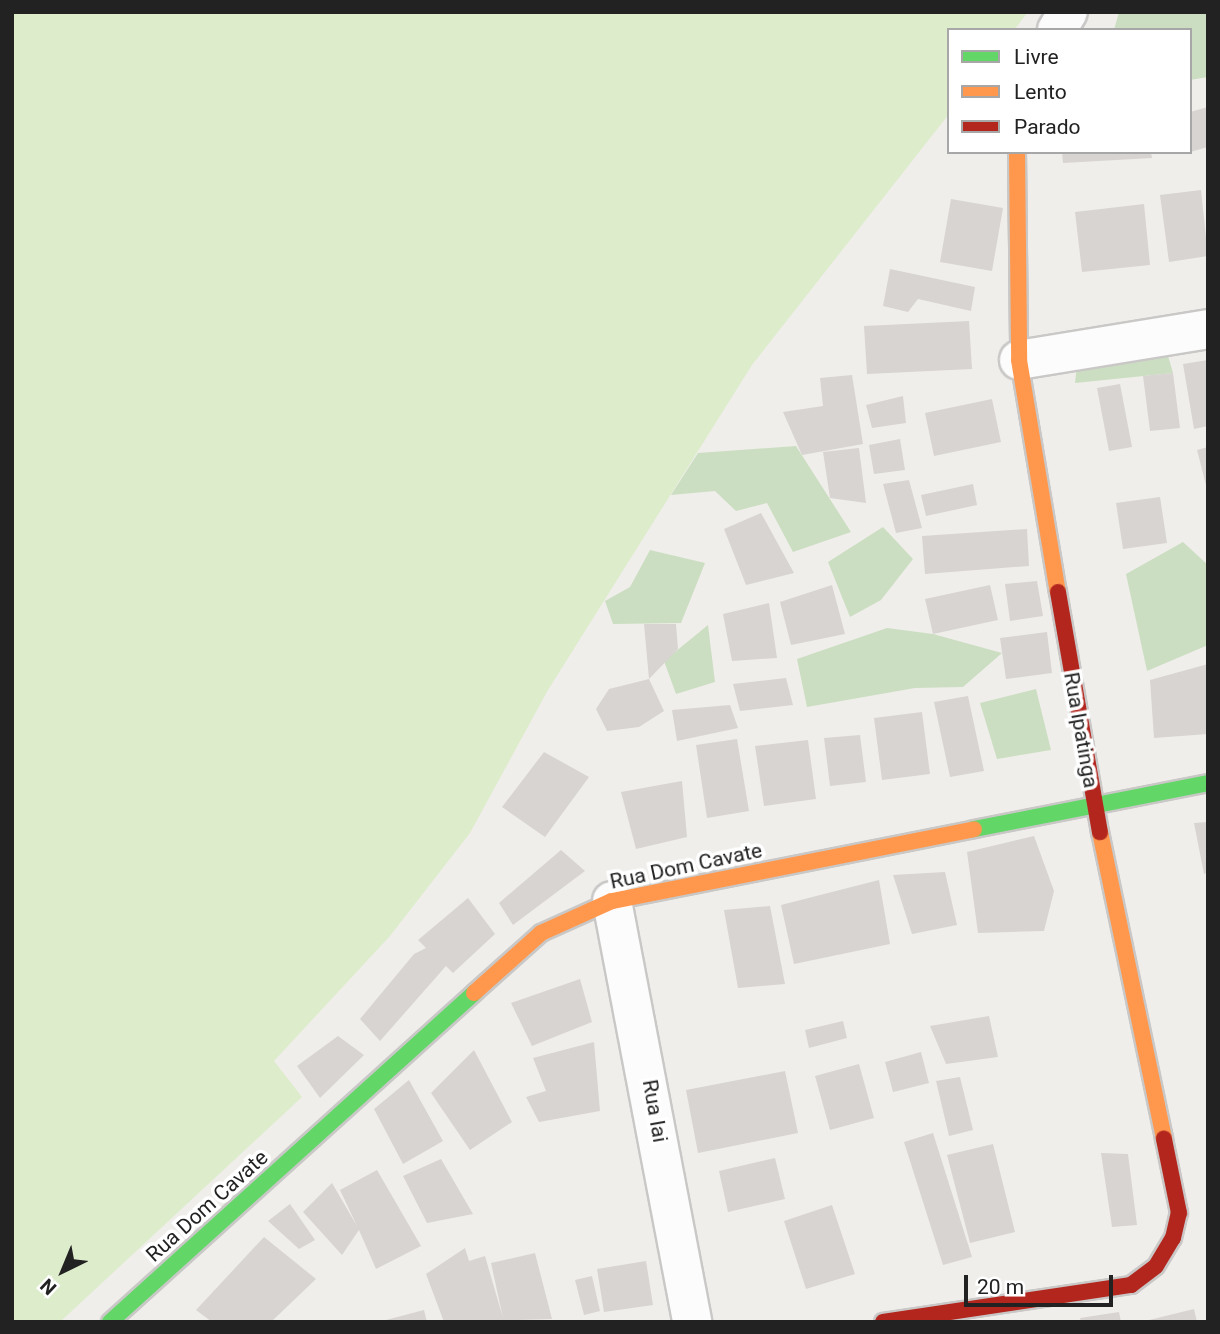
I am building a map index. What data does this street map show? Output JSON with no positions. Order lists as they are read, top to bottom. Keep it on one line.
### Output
{"streets":{"street":["Rua Ipatinga","Rua Dom Cavate","Rua Iai"]},"crossings":[["Rua Ipatinga","Rua Dom Cavate"],["Rua Dom Cavate","Rua Iai"]],"legend":["Livre","Lento","Parado"],"scale_bar":"20 m","north":"bottom left"}
